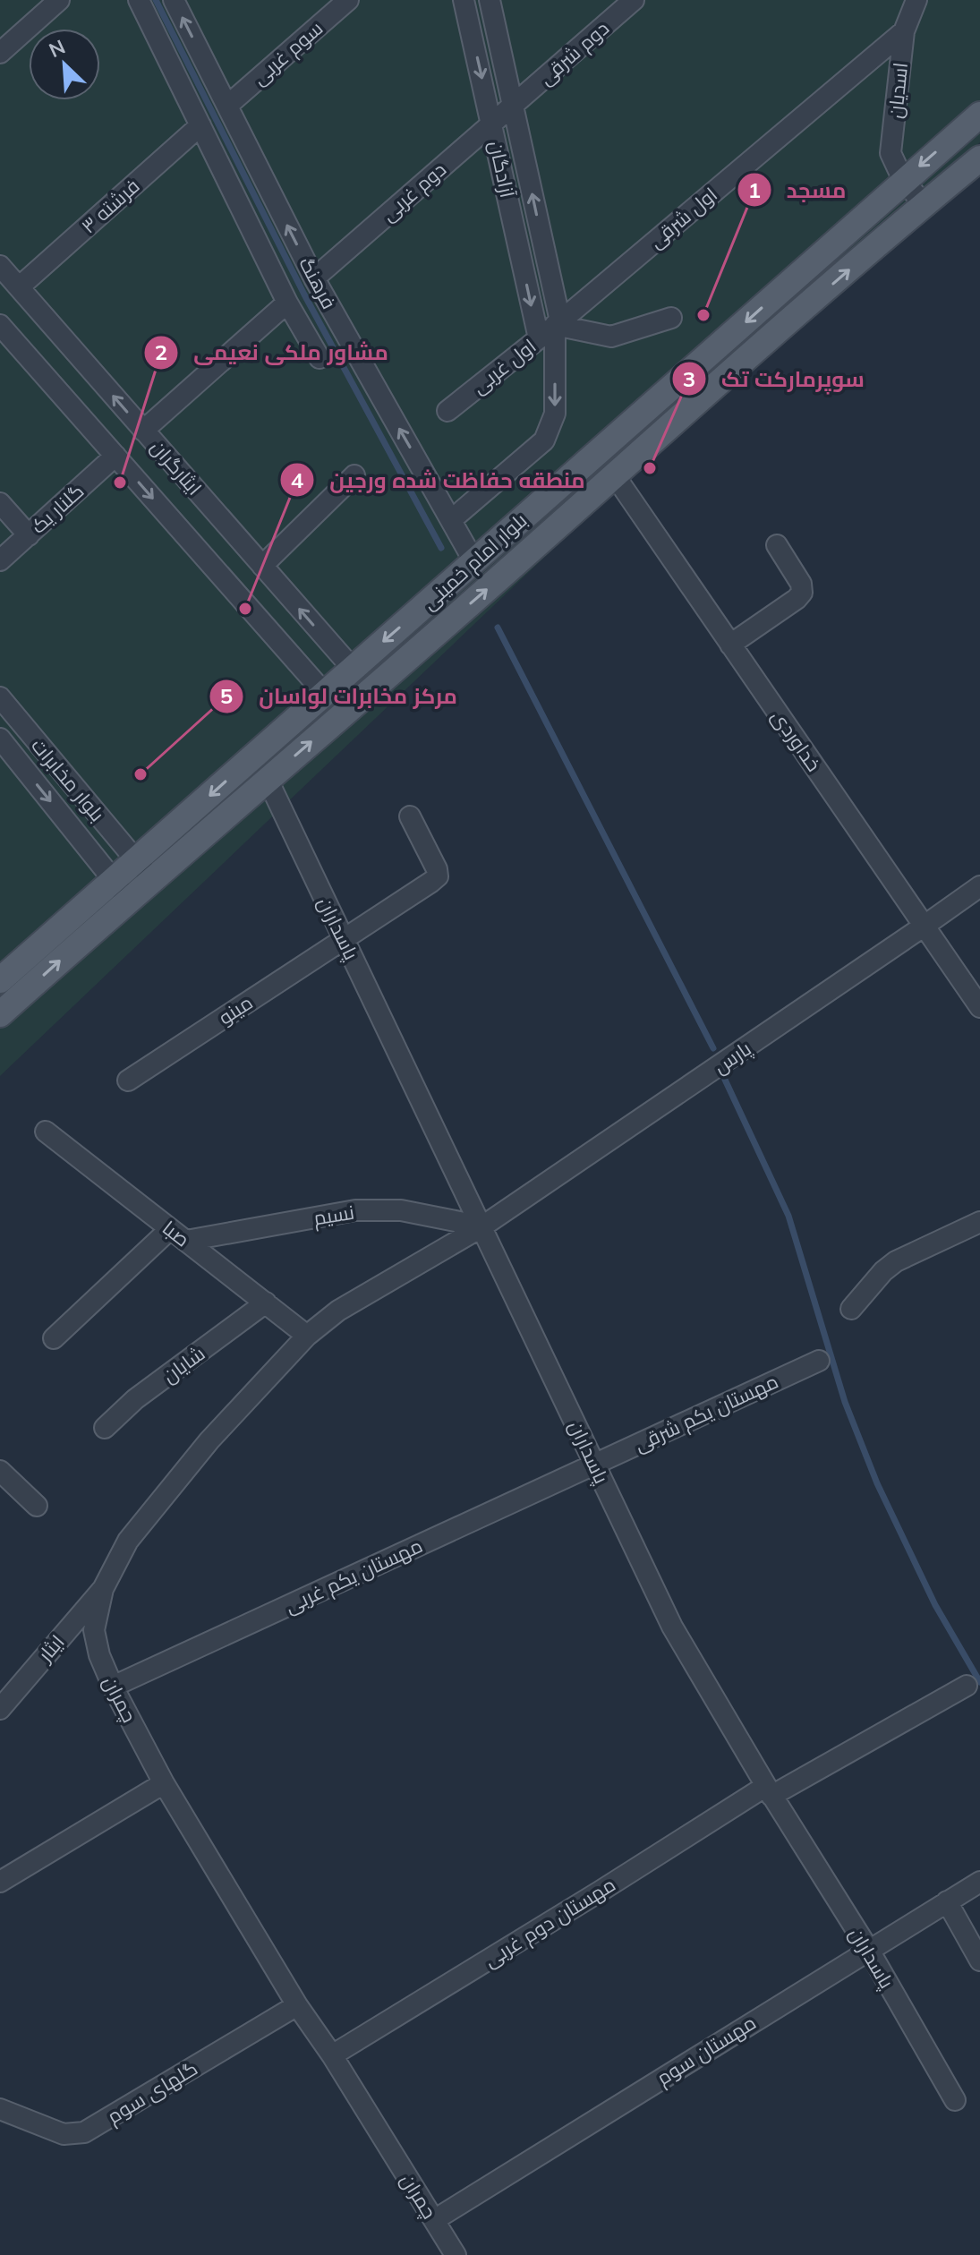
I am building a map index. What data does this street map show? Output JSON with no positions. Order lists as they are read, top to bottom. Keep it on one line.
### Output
{"streets":{"main road":["بلوار امام خمینی"],"street":["سوم غربی","دوم شرقی","اسدیان","آزادگان","دوم غربی","فرشته ۳","اول شرقی","فرهنگ","اول غربی","ایثارگران","گلنار یک","خداوردی","بلوار مخابرات","پاسداران","مینو","پارس","نسیم","صبا","شایان","مهستان یکم شرقی","مهستان یکم غربی","ایثار","چمران","مهستان دوم غربی","مهستان سوم","گلهای سوم"]},"crossings":[["سوم غربی","فرهنگ"],["دوم شرقی","آزادگان"],["دوم شرقی","دوم غربی"],["اسدیان","اول شرقی"],["اسدیان","بلوار امام خمینی"],["آزادگان","دوم غربی"],["آزادگان","اول شرقی"],["آزادگان","فرهنگ"],["آزادگان","اول غربی"],["دوم غربی","فرهنگ"],["فرشته ۳","ایثارگران"],["اول شرقی","اول غربی"],["فرهنگ","بلوار امام خمینی"],["ایثارگران","گلنار یک"],["ایثارگران","بلوار امام خمینی"],["بلوار امام خمینی","خداوردی"],["بلوار امام خمینی","بلوار مخابرات"],["بلوار امام خمینی","پاسداران"],["خداوردی","پارس"],["پاسداران","مینو"],["پاسداران","پارس"],["پاسداران","نسیم"],["پاسداران","مهستان یکم شرقی"],["پاسداران","مهستان یکم غربی"],["پاسداران","چمران"],["پاسداران","مهستان دوم غربی"],["پاسداران","مهستان سوم"],["پارس","نسیم"],["پارس","چمران"],["نسیم","صبا"],["نسیم","چمران"],["صبا","شایان"],["صبا","چمران"],["مهستان یکم شرقی","مهستان یکم غربی"],["مهستان یکم غربی","چمران"],["ایثار","چمران"],["چمران","مهستان دوم غربی"],["چمران","مهستان سوم"],["چمران","گلهای سوم"]],"places":["مسجد","سوپرمارکت تک","مشاور ملکی نعیمی","منطقه حفاظت شده ورجین","مرکز مخابرات لواسان"],"north":"top left"}
